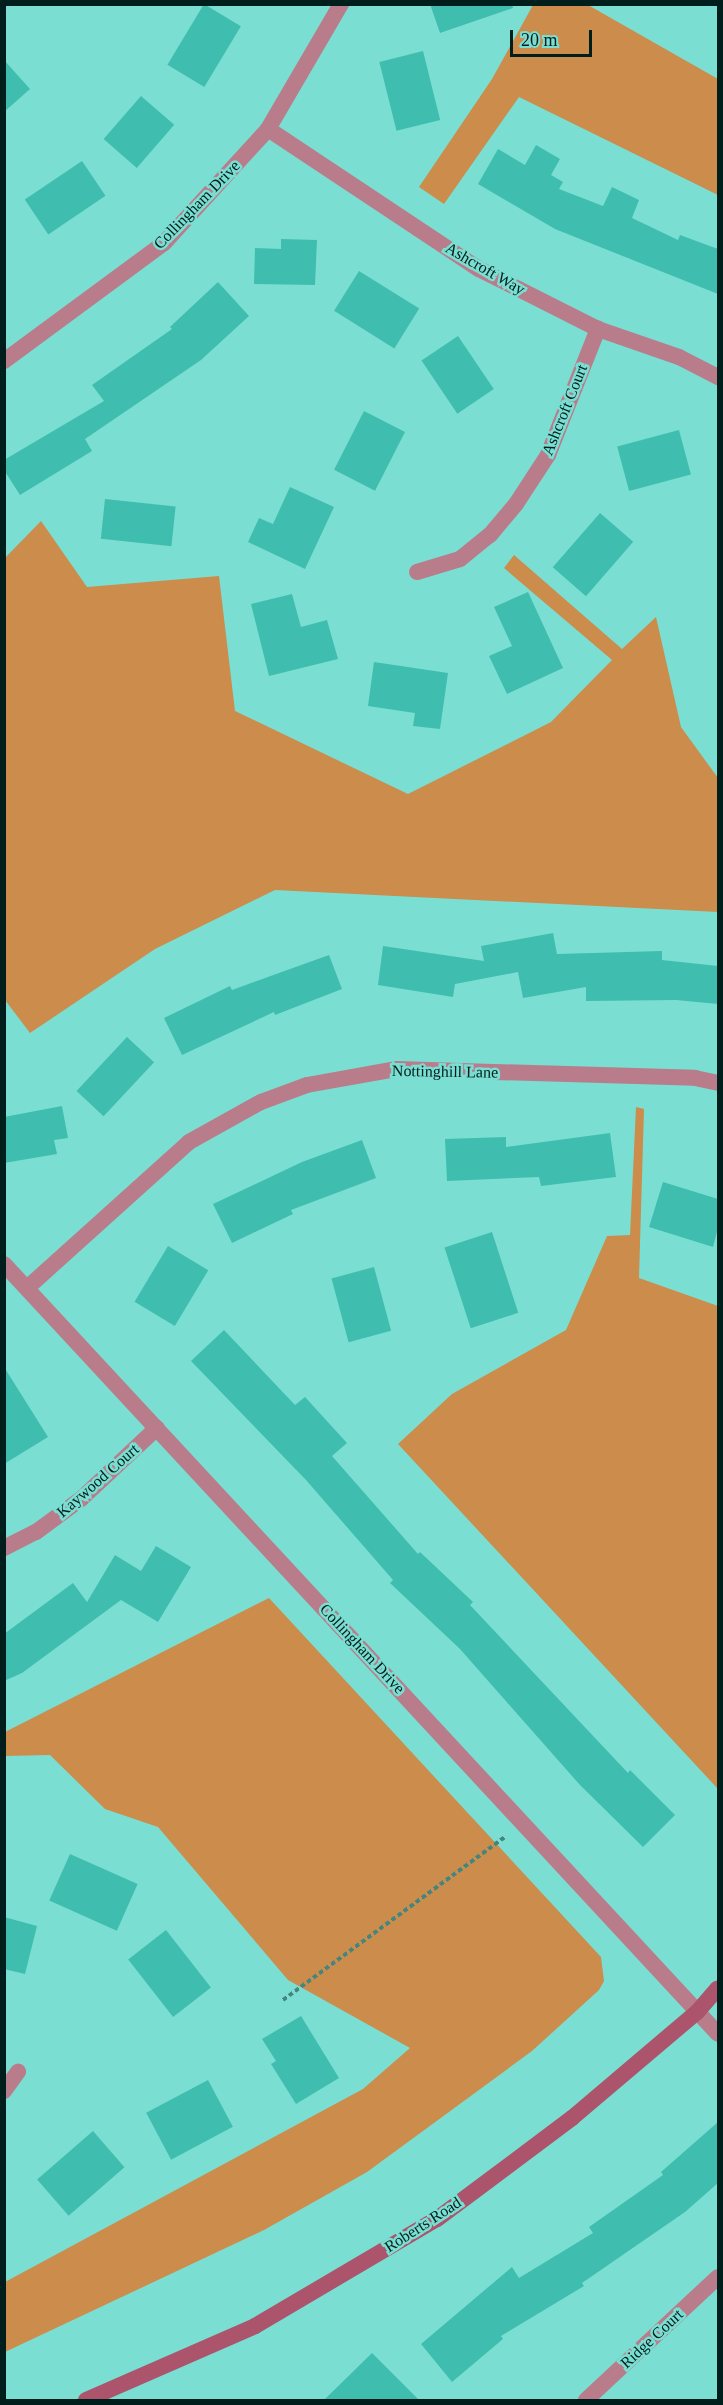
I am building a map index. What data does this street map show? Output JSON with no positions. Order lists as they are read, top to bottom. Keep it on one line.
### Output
{"streets":{"main road":["Roberts Road"],"street":["Collingham Drive","Ashcroft Way","Ashcroft Court","Nottinghill Lane","Kaywood Court","Ridge Court"]},"crossings":[["Collingham Drive","Ashcroft Way"],["Collingham Drive","Nottinghill Lane"],["Collingham Drive","Kaywood Court"],["Collingham Drive","Roberts Road"],["Ashcroft Way","Ashcroft Court"]],"scale_bar":"20 m"}
